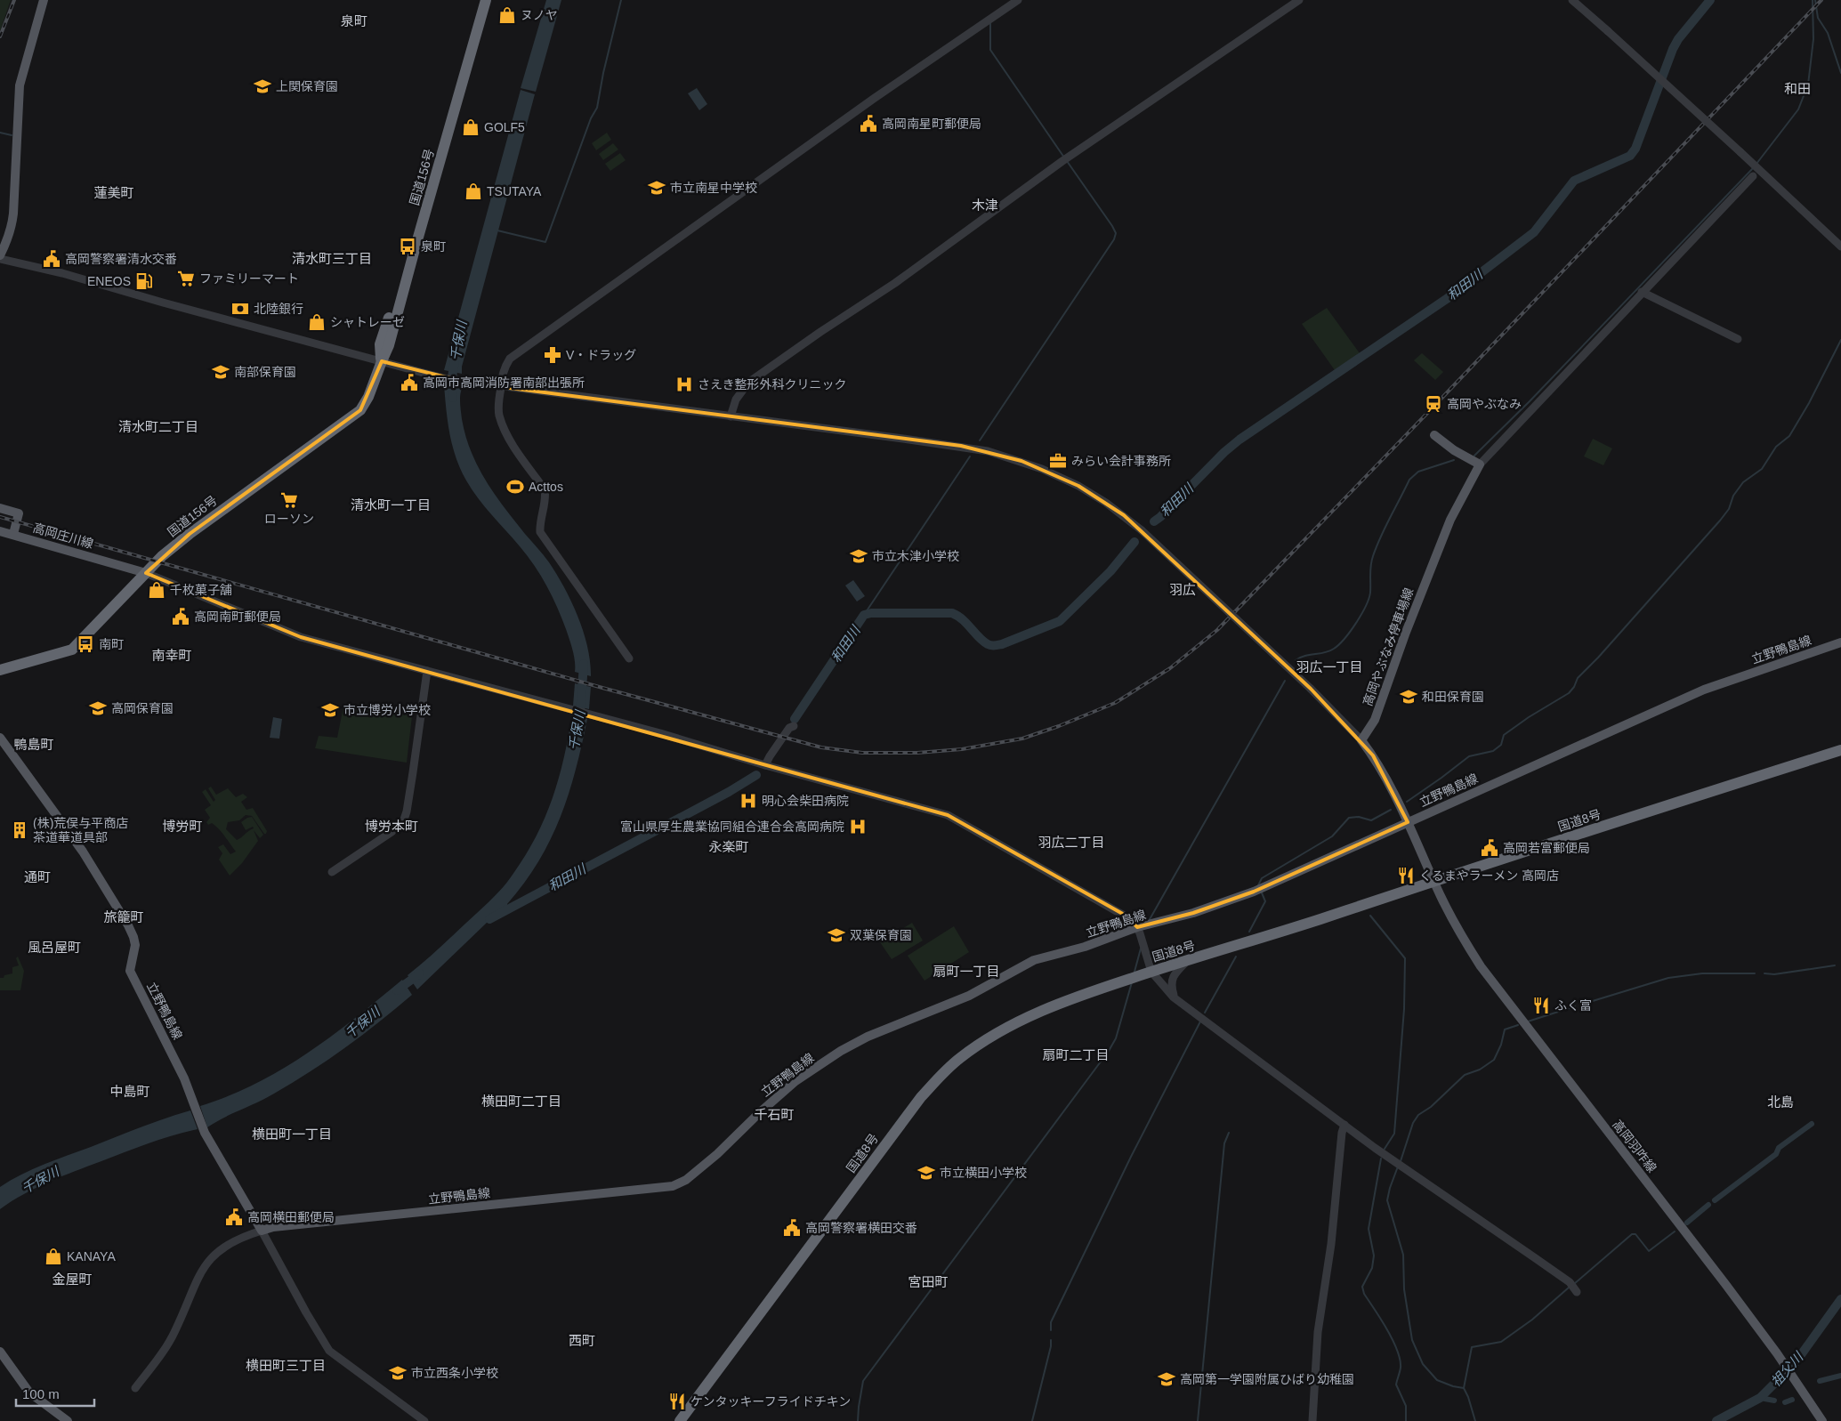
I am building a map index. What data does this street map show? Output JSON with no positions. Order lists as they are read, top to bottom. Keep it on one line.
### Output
{"streets":{"highway":["国道156号","国道8号"],"main road":["高岡庄川線","高岡やぶなみ停車場線","立野鴨島線","高岡羽咋線"]},"crossings":[["国道156号","高岡庄川線"],["国道8号","高岡羽咋線"]],"districts":["泉町","和田","蓮美町","木津","清水町三丁目","清水町二丁目","清水町一丁目","羽広","南幸町","羽広一丁目","鴨島町","博労町","博労本町","羽広二丁目","永楽町","通町","旅籠町","風呂屋町","扇町一丁目","扇町二丁目","中島町","横田町二丁目","北島","千石町","横田町一丁目","金屋町","宮田町","西町","横田町三丁目"],"water":["和田川","千保川","祖父川"],"places":{"shop":["ヌノヤ","GOLF5","TSUTAYA","シャトレーゼ","千枚菓子舗","KANAYA"],"school or university":["上関保育園","市立南星中学校","南部保育園","市立木津小学校","和田保育園","高岡保育園","市立博労小学校","双葉保育園","市立横田小学校","市立西条小学校","高岡第一学園附属ひばり幼稚園"],"public building":["高岡南星町郵便局","高岡警察署清水交番","高岡市高岡消防署南部出張所","高岡南町郵便局","高岡若富郵便局","高岡横田郵便局","高岡警察署横田交番"],"bus stop":["泉町","南町"],"supermarket":["ファミリーマート","ローソン"],"fuel station":["ENEOS"],"bank":["北陸銀行"],"pharmacy":["V・ドラッグ"],"hospital":["さえき整形外科クリニック","明心会柴田病院","富山県厚生農業協同組合連合会高岡病院"],"station":["高岡やぶなみ"],"office":["みらい会計事務所"],"sports":["Acttos"],"building":["(株)荒俣与平商店 茶道華道具部"],"restaurant":["くるまやラーメン 高岡店","ふく富","ケンタッキーフライドチキン"]},"scale_bar":"100 m"}
